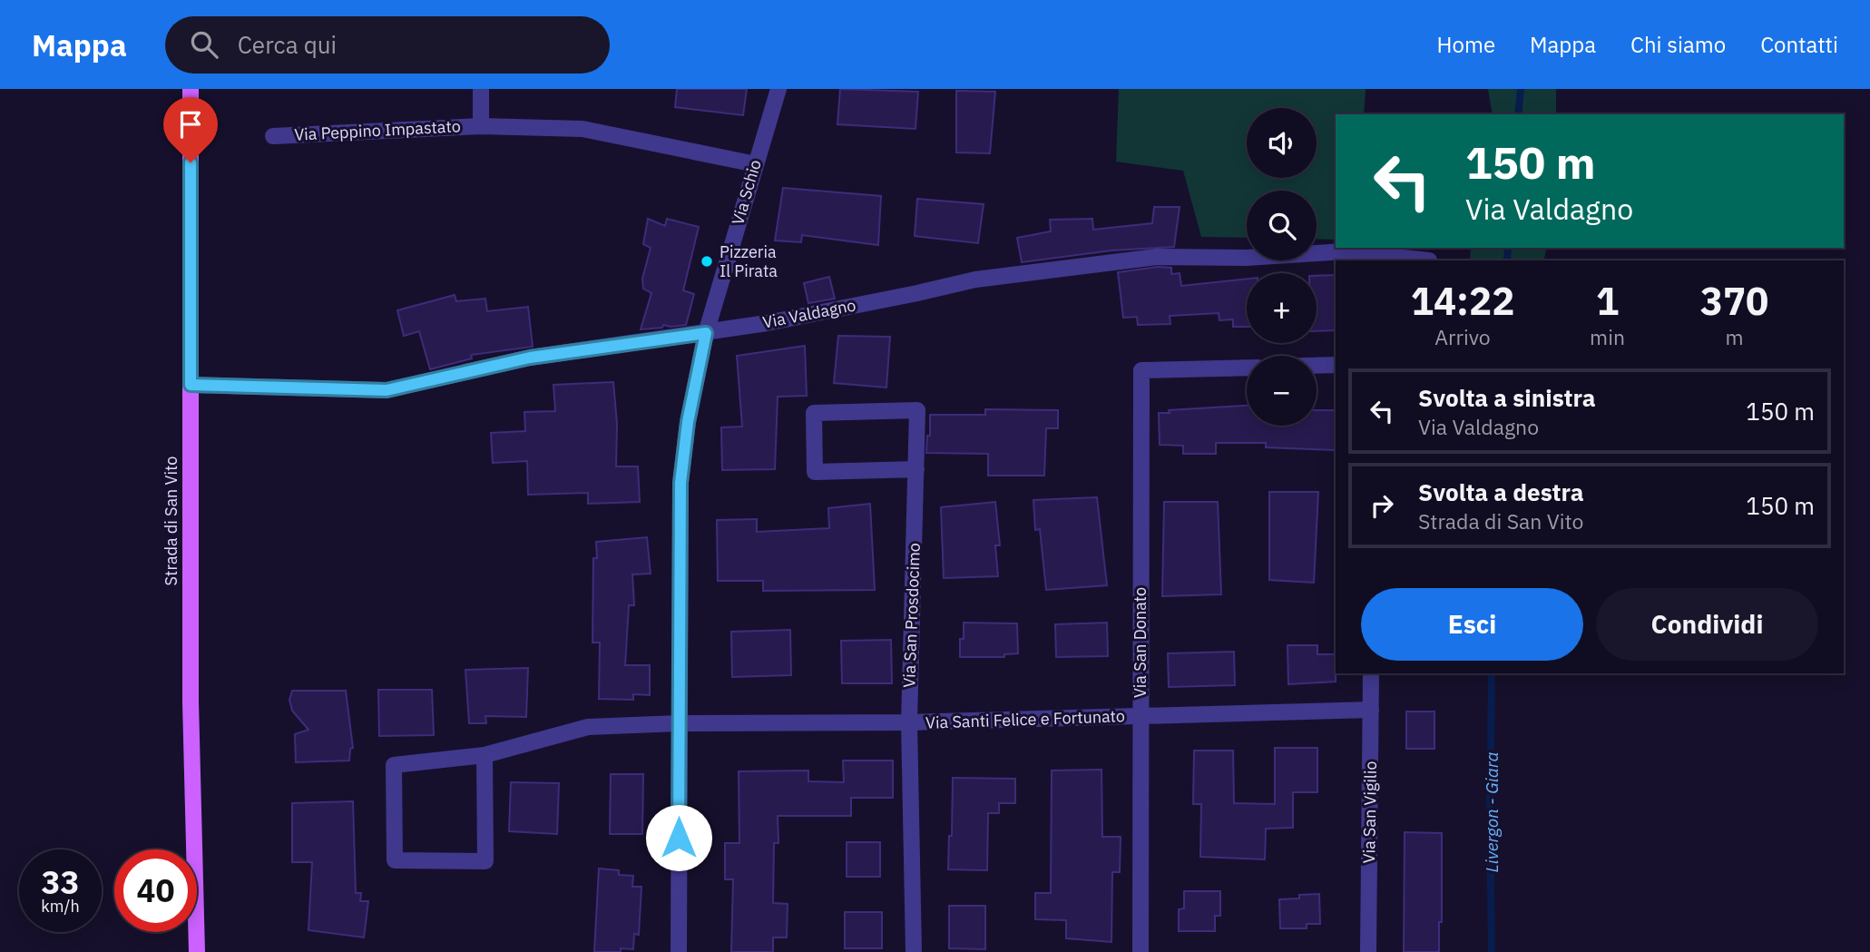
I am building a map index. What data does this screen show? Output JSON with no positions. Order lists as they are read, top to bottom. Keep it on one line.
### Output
{"streets":{"main road":["Strada di San Vito"],"street":["Via Peppino Impastato","Via Schio","Via Valdagno","Via San Prosdocimo","Via San Donato","Via Santi Felice e Fortunato","Via San Vigilio"]},"crossings":[["Via Peppino Impastato","Via Schio"],["Via Schio","Via Valdagno"],["Via Schio","Via Santi Felice e Fortunato"],["Via Valdagno","Strada di San Vito"],["Via San Prosdocimo","Via Santi Felice e Fortunato"],["Via San Donato","Via Santi Felice e Fortunato"],["Via Santi Felice e Fortunato","Via San Vigilio"]],"water":["Livergon - Giara"],"places":["Pizzeria Il Pirata"],"page":{"header":"Mappa","search":"Cerca qui","nav":["Home","Mappa","Chi siamo","Contatti"],"map_buttons":["+","−"],"turn":["150 m","Via Valdagno"],"eta":["14:22","Arrivo","1","min","370","m"],"list":[{"name":"Svolta a sinistra","note":"Via Valdagno","value":"150 m"},{"name":"Svolta a destra","note":"Strada di San Vito","value":"150 m"}],"buttons":["Esci","Condividi"],"speed":"33 km/h","limit":"40"}}
